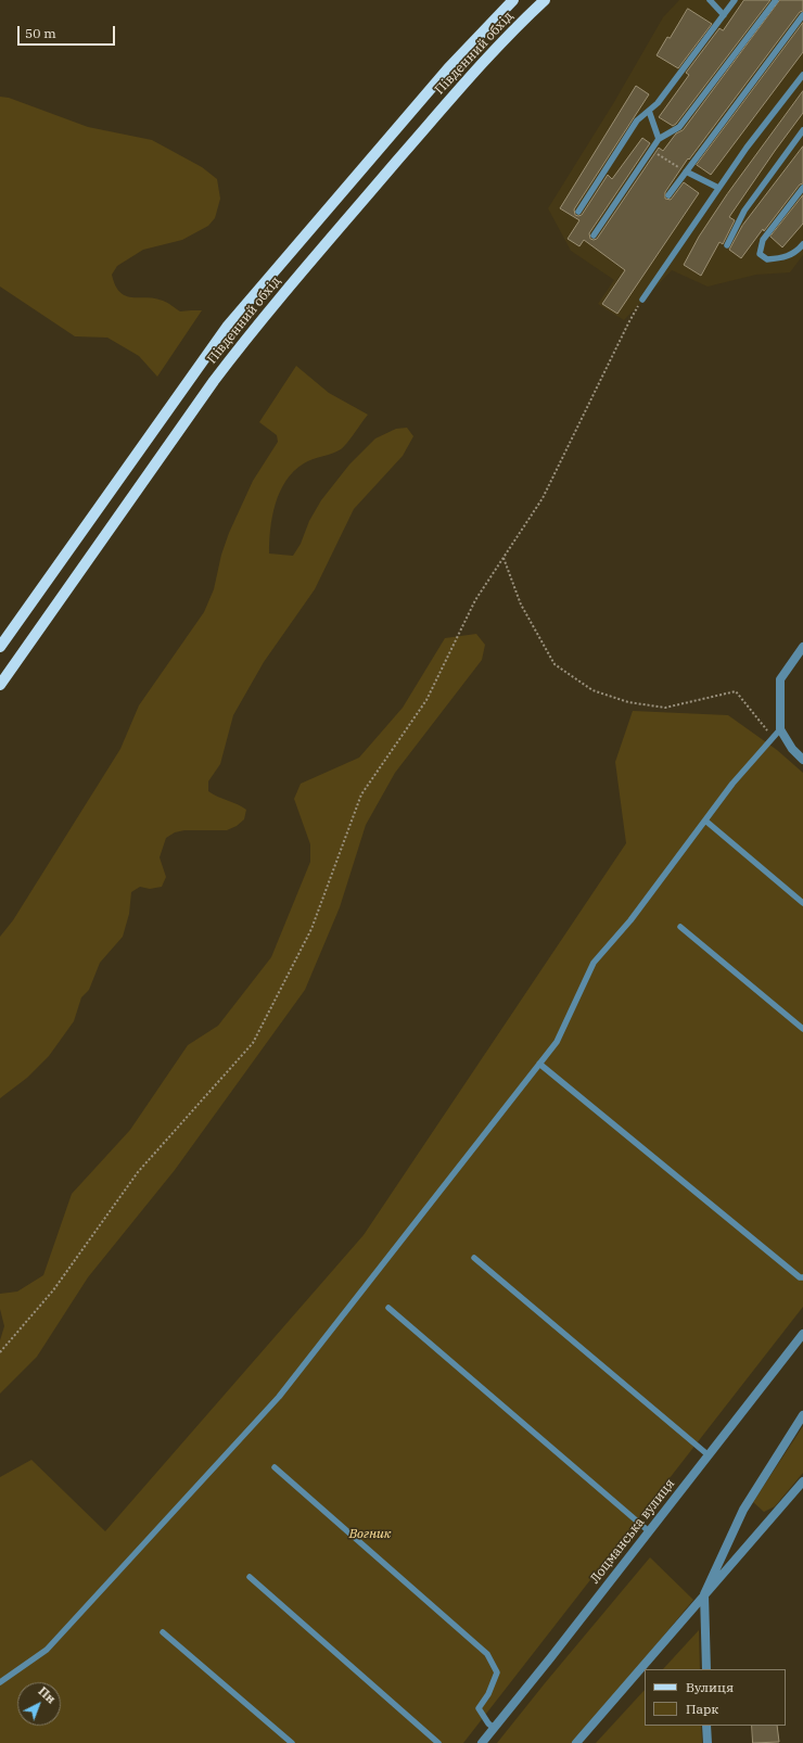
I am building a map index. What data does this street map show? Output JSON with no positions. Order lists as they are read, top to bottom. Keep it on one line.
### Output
{"streets":{"main road":["Південний обхід"],"street":["Лоцманська вулиця"]},"parks":["Вогник"],"legend":["Вулиця","Парк"],"scale_bar":"50 m","north":"top right"}
